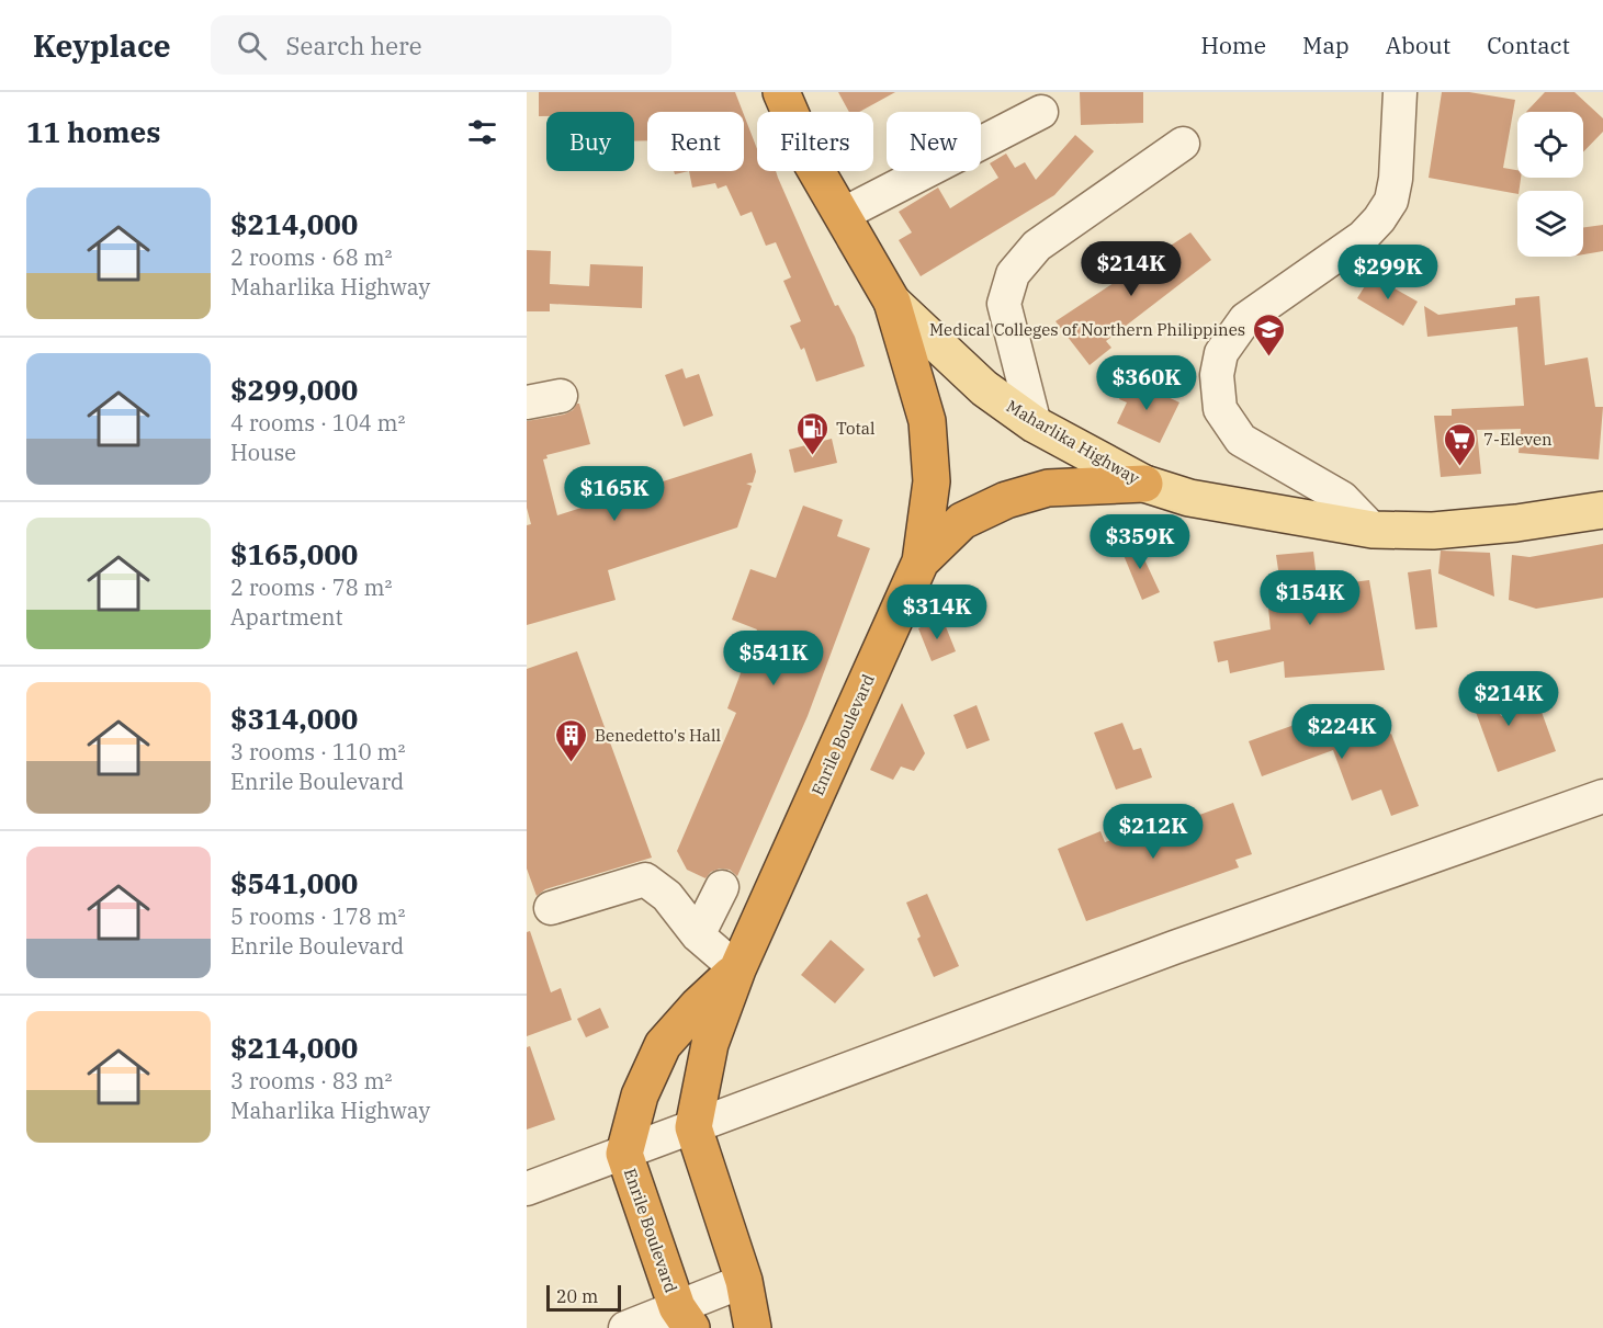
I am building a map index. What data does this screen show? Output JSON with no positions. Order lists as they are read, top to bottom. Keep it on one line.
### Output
{"streets":{"highway":["Maharlika Highway","Enrile Boulevard"]},"crossings":[["Maharlika Highway","Enrile Boulevard"]],"places":{"school or university":["Medical Colleges of Northern Philippines"],"fuel station":["Total"],"supermarket":["7-Eleven"],"building":["Benedetto's Hall"]},"scale_bar":"20 m","page":{"header":"Keyplace","search":"Search here","nav":["Home","Map","About","Contact"],"heading":"11 homes","chip":["Buy","Rent","Filters","New"],"list":[{"name":"$214,000","note":"2 rooms · 68 m² · Maharlika Highway"},{"name":"$299,000","note":"4 rooms · 104 m² · House"},{"name":"$165,000","note":"2 rooms · 78 m² · Apartment"},{"name":"$314,000","note":"3 rooms · 110 m² · Enrile Boulevard"},{"name":"$541,000","note":"5 rooms · 178 m² · Enrile Boulevard"},{"name":"$214,000","note":"3 rooms · 83 m² · Maharlika Highway"}],"price":["$214K","$299K","$360K","$165K","$359K","$154K","$314K","$541K","$214K","$224K","$212K"],"scale":"20 m"}}
